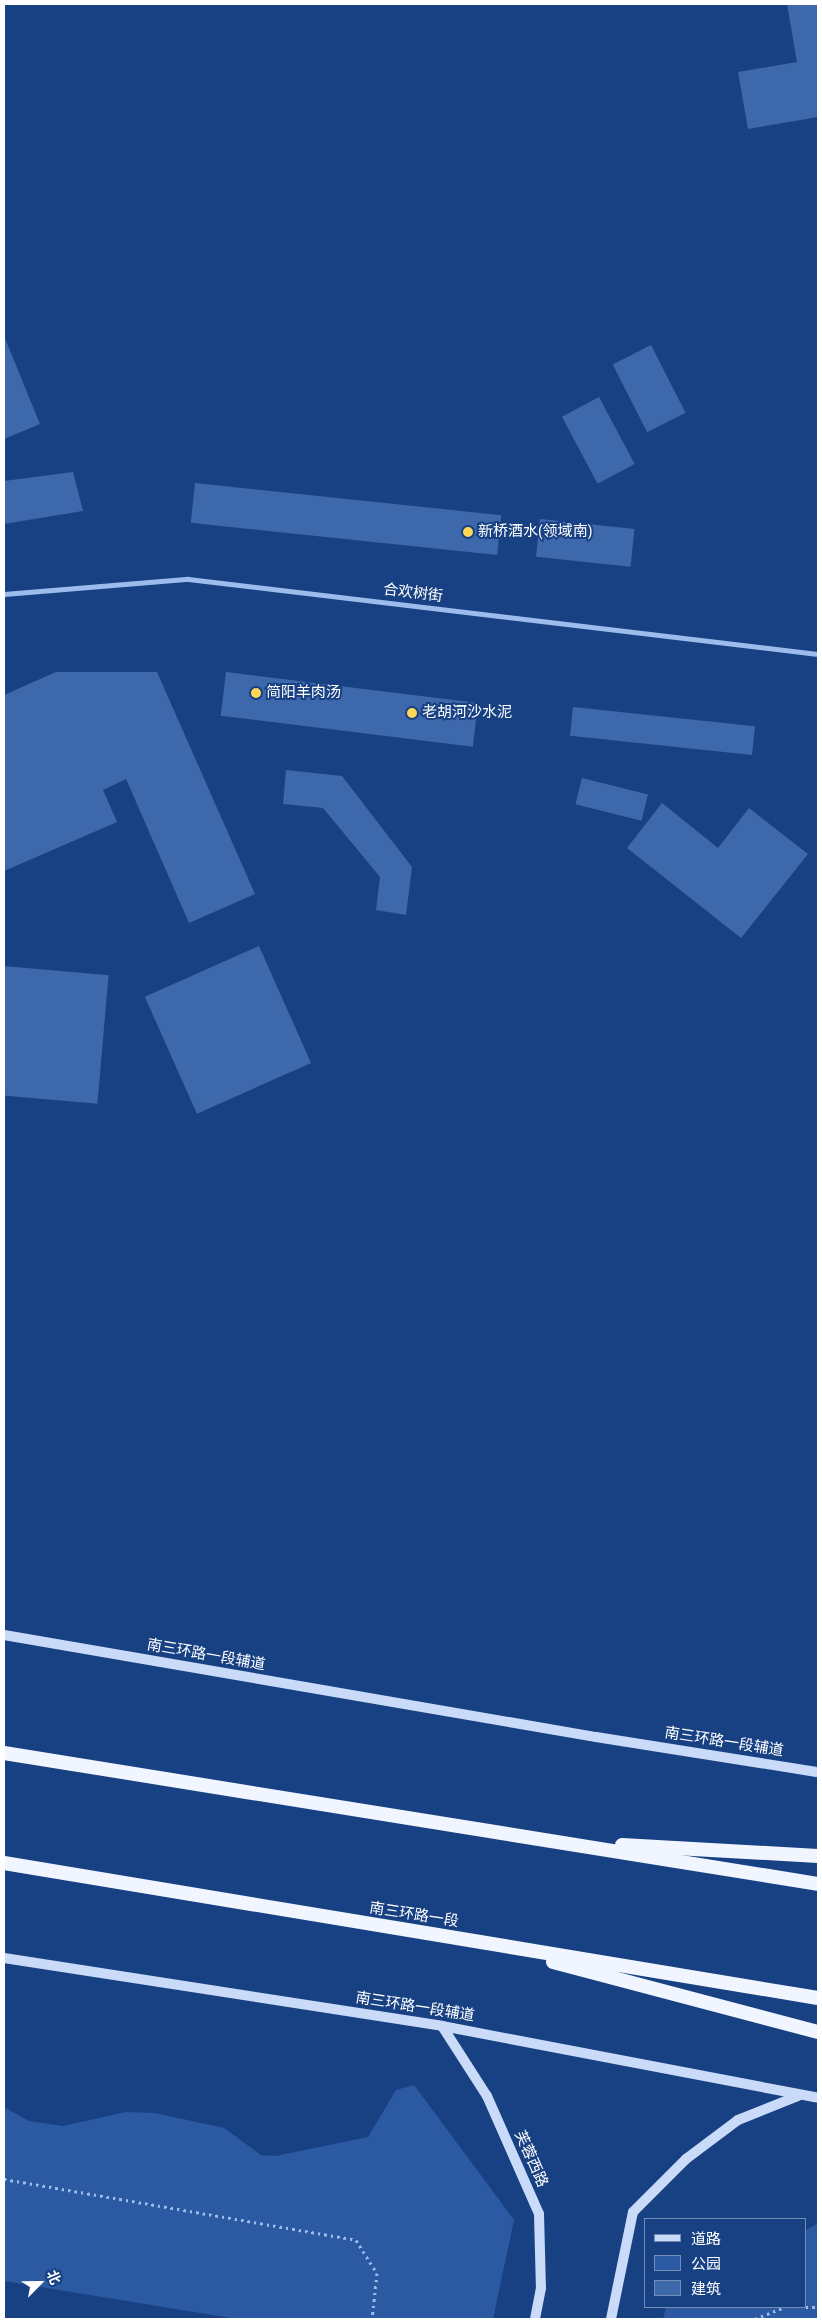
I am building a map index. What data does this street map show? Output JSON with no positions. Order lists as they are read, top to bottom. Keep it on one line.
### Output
{"streets":{"highway":["南三环路一段"],"main road":["南三环路一段辅道","芙蓉西路"],"street":["合欢树街"]},"crossings":[["南三环路一段辅道","芙蓉西路"]],"places":["新桥酒水(领域南)","简阳羊肉汤","老胡河沙水泥"],"legend":["道路","公园","建筑"],"north":"top right"}
